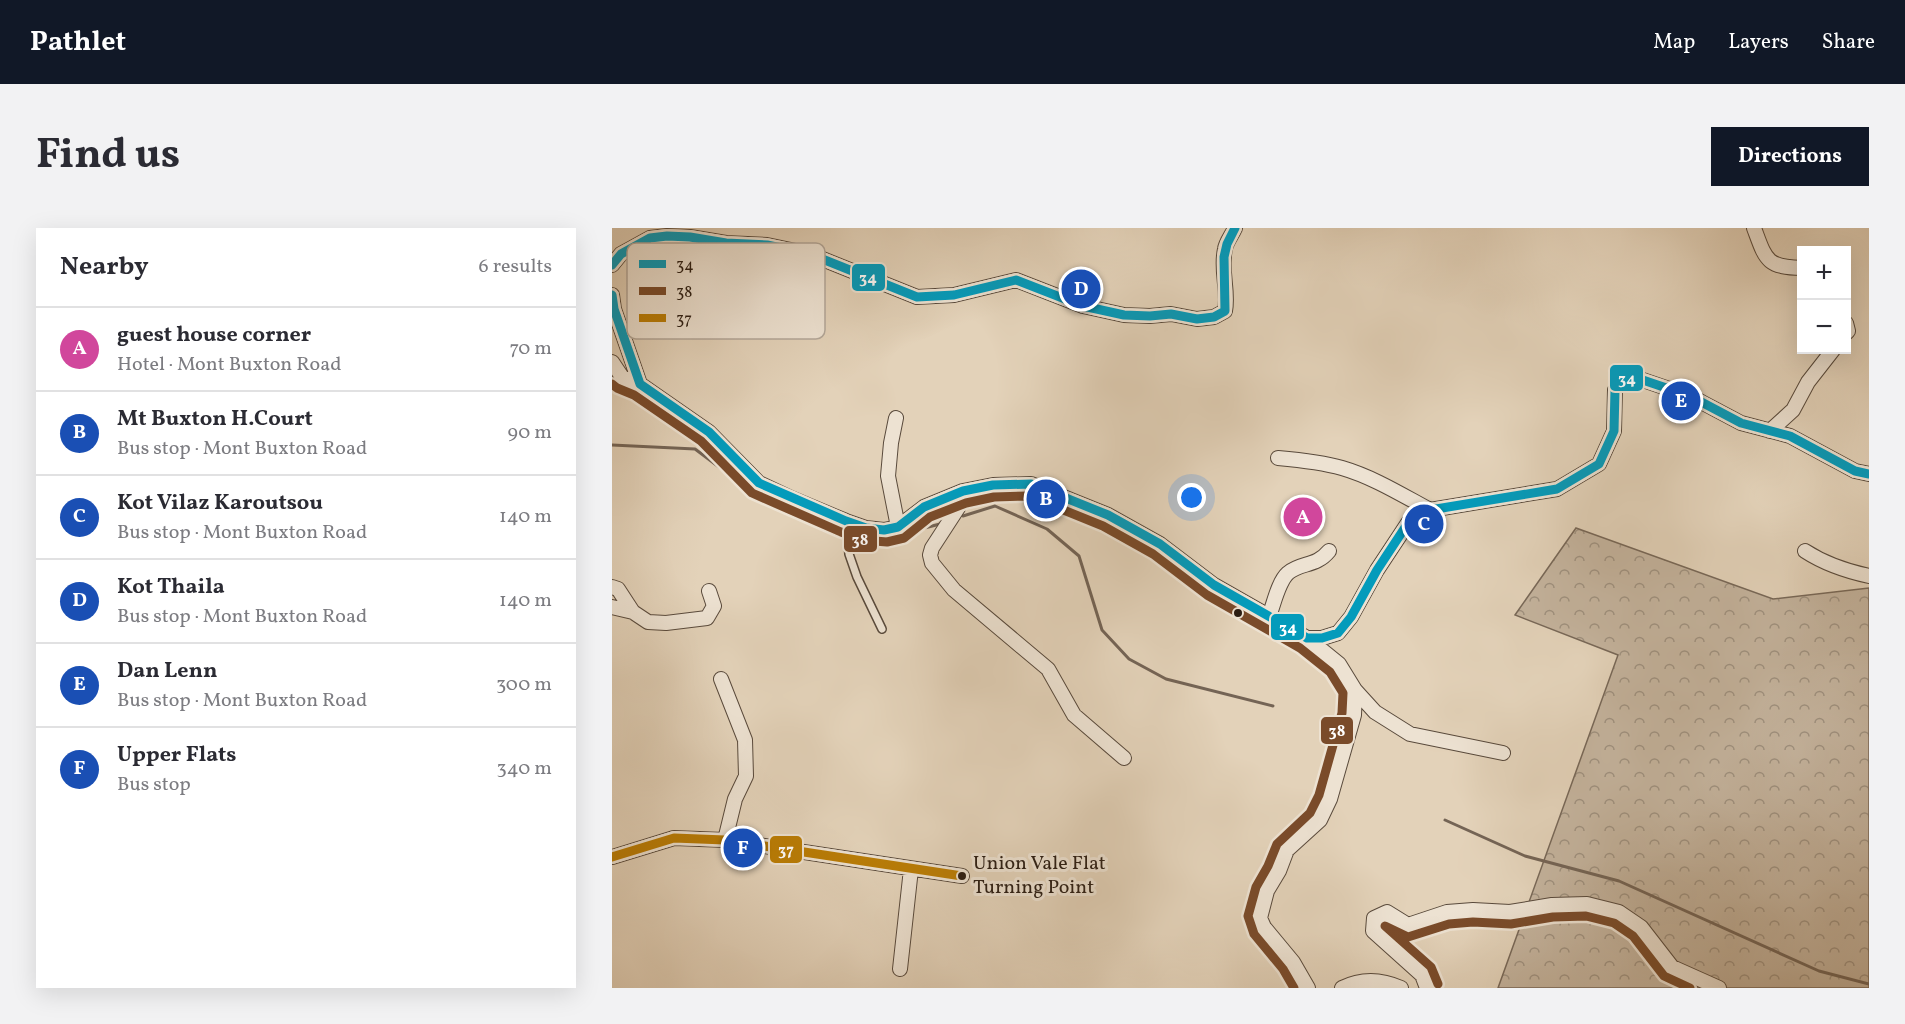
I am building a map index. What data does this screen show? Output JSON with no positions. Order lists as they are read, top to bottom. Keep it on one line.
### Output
{"places":["Union Vale Flat Turning Point"],"lines":["transit line 34","transit line 38","transit line 37"],"legend":["34","38","37"],"page":{"header":"Pathlet","nav":["Map","Layers","Share"],"title":"Find us","buttons":"Directions","heading":["Nearby","6 results"],"map_buttons":["+","−"],"pins":["D","E","B","A","C","F"],"list":[{"mark":"A","name":"guest house corner","note":"Hotel · Mont Buxton Road","value":"70 m"},{"mark":"B","name":"Mt Buxton H.Court","note":"Bus stop · Mont Buxton Road","value":"90 m"},{"mark":"C","name":"Kot Vilaz Karoutsou","note":"Bus stop · Mont Buxton Road","value":"140 m"},{"mark":"D","name":"Kot Thaila","note":"Bus stop · Mont Buxton Road","value":"140 m"},{"mark":"E","name":"Dan Lenn","note":"Bus stop · Mont Buxton Road","value":"300 m"},{"mark":"F","name":"Upper Flats","note":"Bus stop","value":"340 m"}]}}
